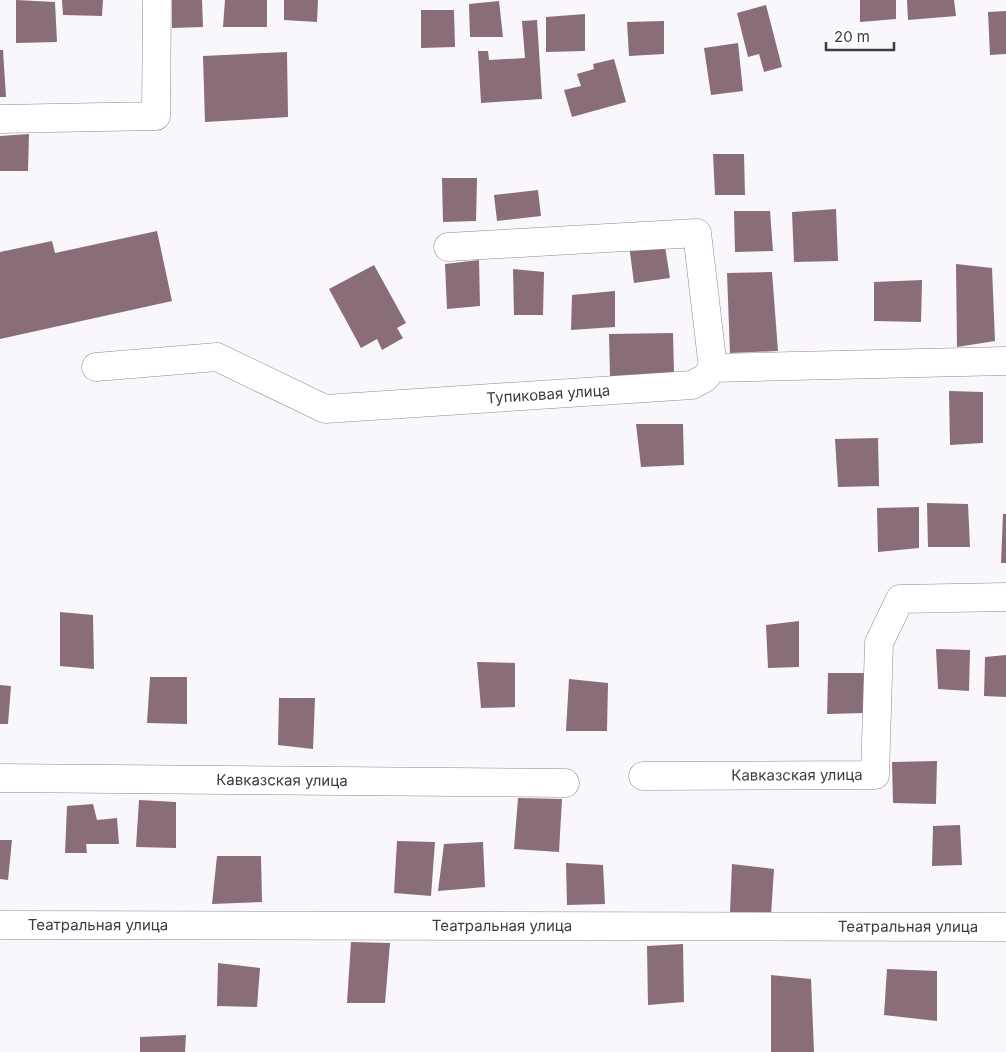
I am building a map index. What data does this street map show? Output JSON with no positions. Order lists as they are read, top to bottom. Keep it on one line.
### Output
{"streets":{"street":["Тупиковая улица","Кавказская улица","Театральная улица"]},"scale_bar":"20 m"}
